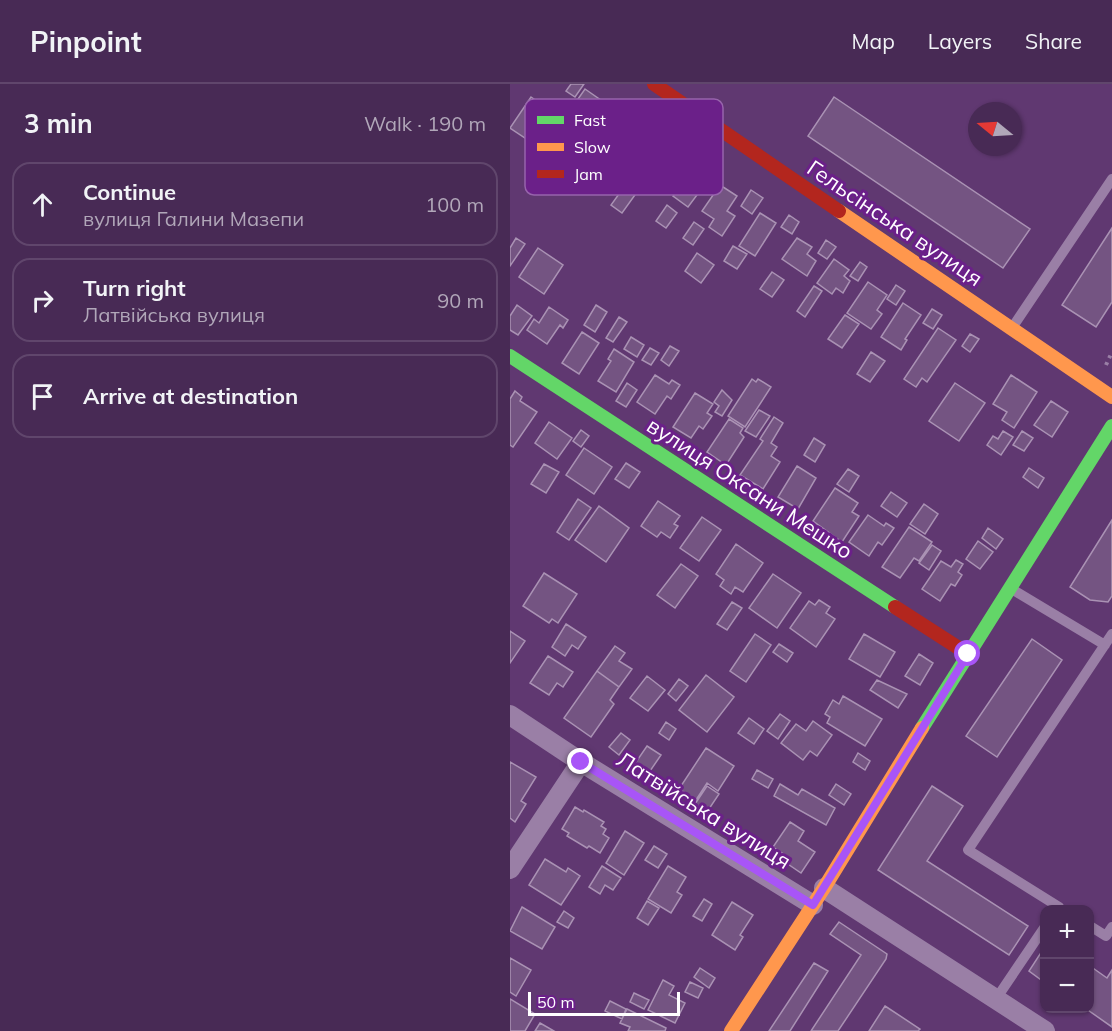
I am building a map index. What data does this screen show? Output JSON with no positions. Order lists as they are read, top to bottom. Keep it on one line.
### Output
{"streets":{"street":["Гельсінська вулиця","вулиця Оксани Мешко","Латвійська вулиця"]},"legend":["Fast","Slow","Jam"],"scale_bar":"50 m","north":"left","page":{"header":"Pinpoint","nav":["Map","Layers","Share"],"heading":["3 min","Walk · 190 m"],"list":[["Continue","вулиця Галини Мазепи","100 m"],["Turn right","Латвійська вулиця","90 m"],"Arrive at destination"],"map_buttons":["+","−"],"scale":"50 m"}}
